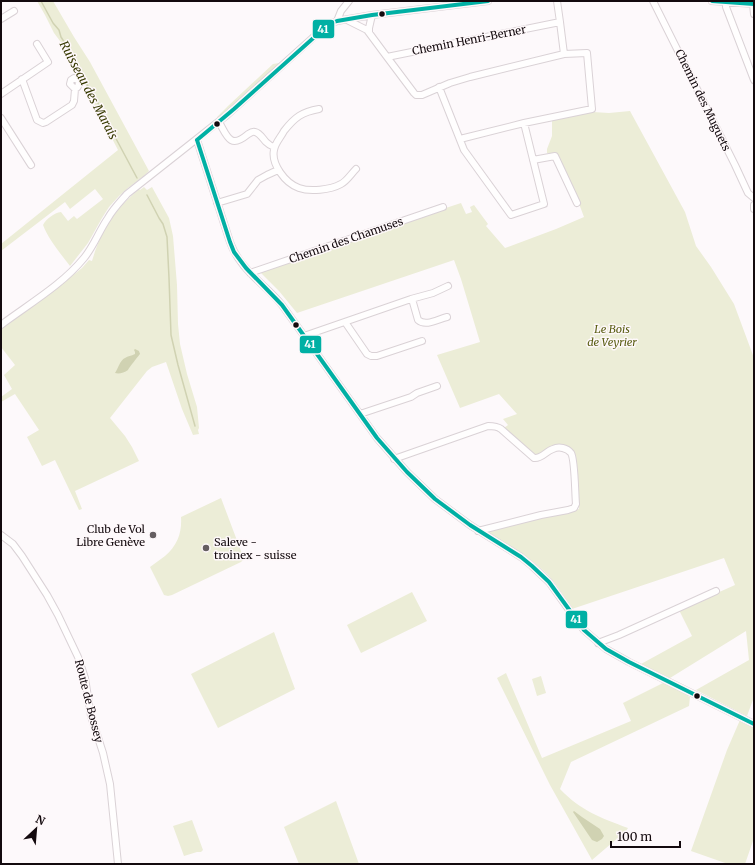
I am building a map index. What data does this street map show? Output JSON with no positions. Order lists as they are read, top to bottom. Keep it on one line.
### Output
{"streets":{"street":["Chemin Henri-Berner","Chemin des Muguets","Chemin des Chamuses","Route de Bossey"]},"water":["Ruisseau des Marais"],"parks":["Le Bois de Veyrier"],"places":["Club de Vol Libre Genève","Saleve - troinex - suisse"],"lines":["transit line 41"],"scale_bar":"100 m","north":"top right"}
